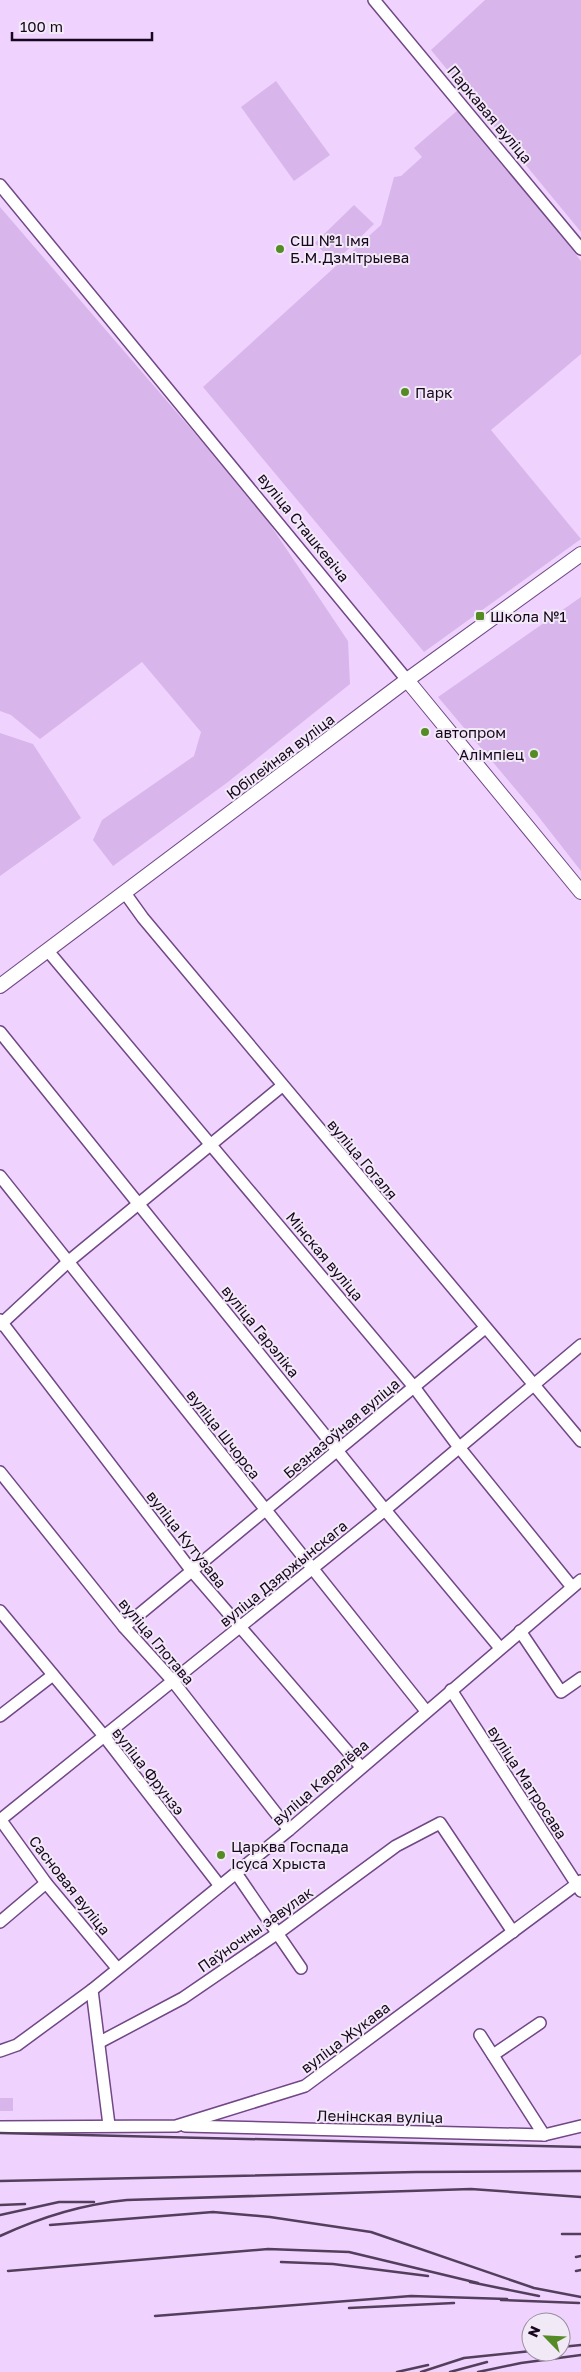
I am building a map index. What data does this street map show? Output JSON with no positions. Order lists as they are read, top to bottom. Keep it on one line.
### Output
{"streets":{"main road":["вуліца Сташкевіча","Юбілейная вуліца"],"street":["Паркавая вуліца","вуліца Гогаля","Мінская вуліца","вуліца Гарэліка","Безназоўная вуліца","вуліца Шчорса","вуліца Кутузава","вуліца Дзяржынскага","вуліца Глотава","вуліца Фрунзэ","вуліца Каралёва","вуліца Матросава","Сасновая вуліца","Паўночны завулак","вуліца Жукава","Ленінская вуліца"]},"crossings":[["вуліца Сташкевіча","Юбілейная вуліца"],["Юбілейная вуліца","вуліца Гогаля"],["Юбілейная вуліца","Мінская вуліца"],["вуліца Гогаля","Безназоўная вуліца"],["вуліца Гогаля","вуліца Дзяржынскага"],["Мінская вуліца","Безназоўная вуліца"],["Мінская вуліца","вуліца Дзяржынскага"],["Мінская вуліца","вуліца Каралёва"],["вуліца Гарэліка","Безназоўная вуліца"],["вуліца Гарэліка","вуліца Дзяржынскага"],["вуліца Гарэліка","вуліца Каралёва"],["Безназоўная вуліца","вуліца Шчорса"],["Безназоўная вуліца","вуліца Кутузава"],["Безназоўная вуліца","вуліца Глотава"],["вуліца Шчорса","вуліца Дзяржынскага"],["вуліца Шчорса","вуліца Каралёва"],["вуліца Кутузава","вуліца Дзяржынскага"],["вуліца Кутузава","вуліца Каралёва"],["вуліца Дзяржынскага","вуліца Глотава"],["вуліца Дзяржынскага","вуліца Фрунзэ"],["вуліца Дзяржынскага","Сасновая вуліца"],["вуліца Глотава","вуліца Каралёва"],["вуліца Фрунзэ","вуліца Каралёва"],["вуліца Каралёва","вуліца Матросава"],["вуліца Каралёва","Сасновая вуліца"],["вуліца Матросава","вуліца Жукава"],["Паўночны завулак","вуліца Жукава"],["вуліца Жукава","Ленінская вуліца"]],"places":{"other":["СШ №1 імя Б.М.Дзмітрыева","Парк","автопром","Алімпіец","Царква Госпада Ісуса Хрыста"],"transit":["Школа №1"]},"scale_bar":"100 m","north":"top left"}
